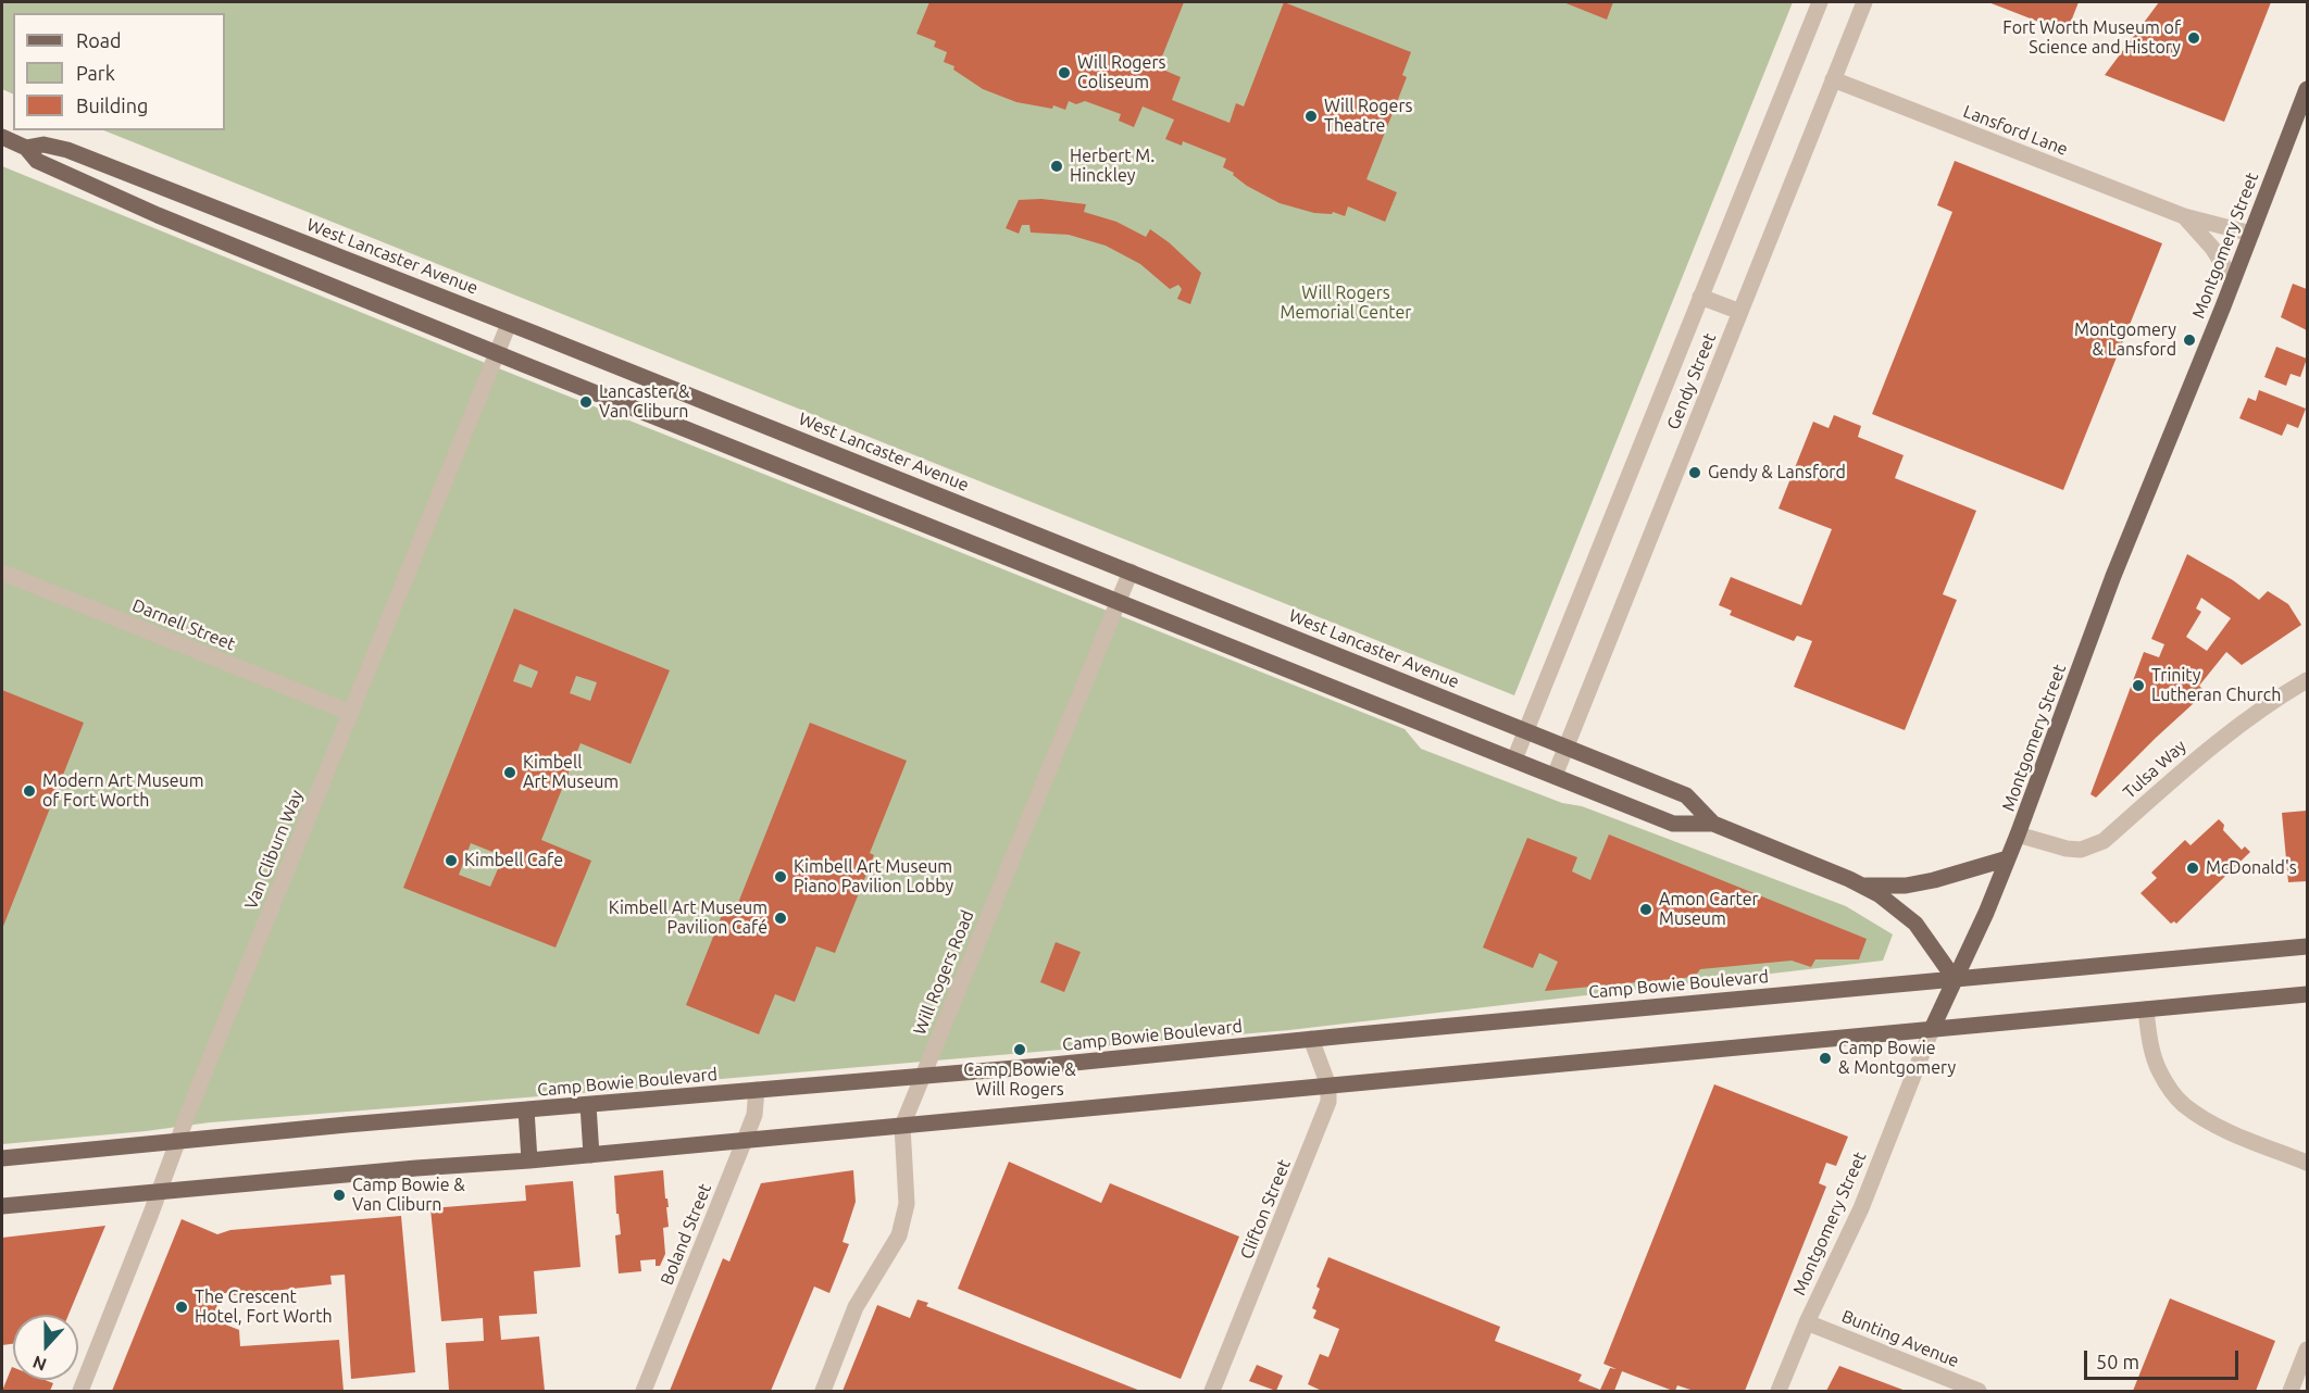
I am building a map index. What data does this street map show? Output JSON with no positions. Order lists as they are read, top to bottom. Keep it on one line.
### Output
{"streets":{"main road":["Montgomery Street","West Lancaster Avenue","Camp Bowie Boulevard"],"street":["Lansford Lane","Gendy Street","Darnell Street","Tulsa Way","Van Cliburn Way","Will Rogers Road","Clifton Street","Boland Street","Bunting Avenue"]},"crossings":[["Lansford Lane","Montgomery Street"],["Lansford Lane","Gendy Street"],["Montgomery Street","West Lancaster Avenue"],["Montgomery Street","Tulsa Way"],["Montgomery Street","Camp Bowie Boulevard"],["Montgomery Street","Bunting Avenue"],["West Lancaster Avenue","Gendy Street"],["West Lancaster Avenue","Van Cliburn Way"],["West Lancaster Avenue","Will Rogers Road"],["West Lancaster Avenue","Camp Bowie Boulevard"],["Darnell Street","Van Cliburn Way"],["Van Cliburn Way","Camp Bowie Boulevard"],["Will Rogers Road","Camp Bowie Boulevard"],["Camp Bowie Boulevard","Clifton Street"],["Camp Bowie Boulevard","Boland Street"]],"parks":["Will Rogers Memorial Center"],"places":["Fort Worth Museum of Science and History","Will Rogers Coliseum","Will Rogers Theatre","Herbert M. Hinckley","Montgomery & Lansford","Lancaster & Van Cliburn","Gendy & Lansford","Trinity Lutheran Church","Kimbell Art Museum","Modern Art Museum of Fort Worth","Kimbell Cafe","McDonald's","Kimbell Art Museum Piano Pavilion Lobby","Amon Carter Museum","Kimbell Art Museum Pavilion Café","Camp Bowie & Will Rogers","Camp Bowie & Montgomery","Camp Bowie & Van Cliburn","The Crescent Hotel, Fort Worth"],"legend":["Road","Park","Building"],"scale_bar":"50 m","north":"bottom"}
